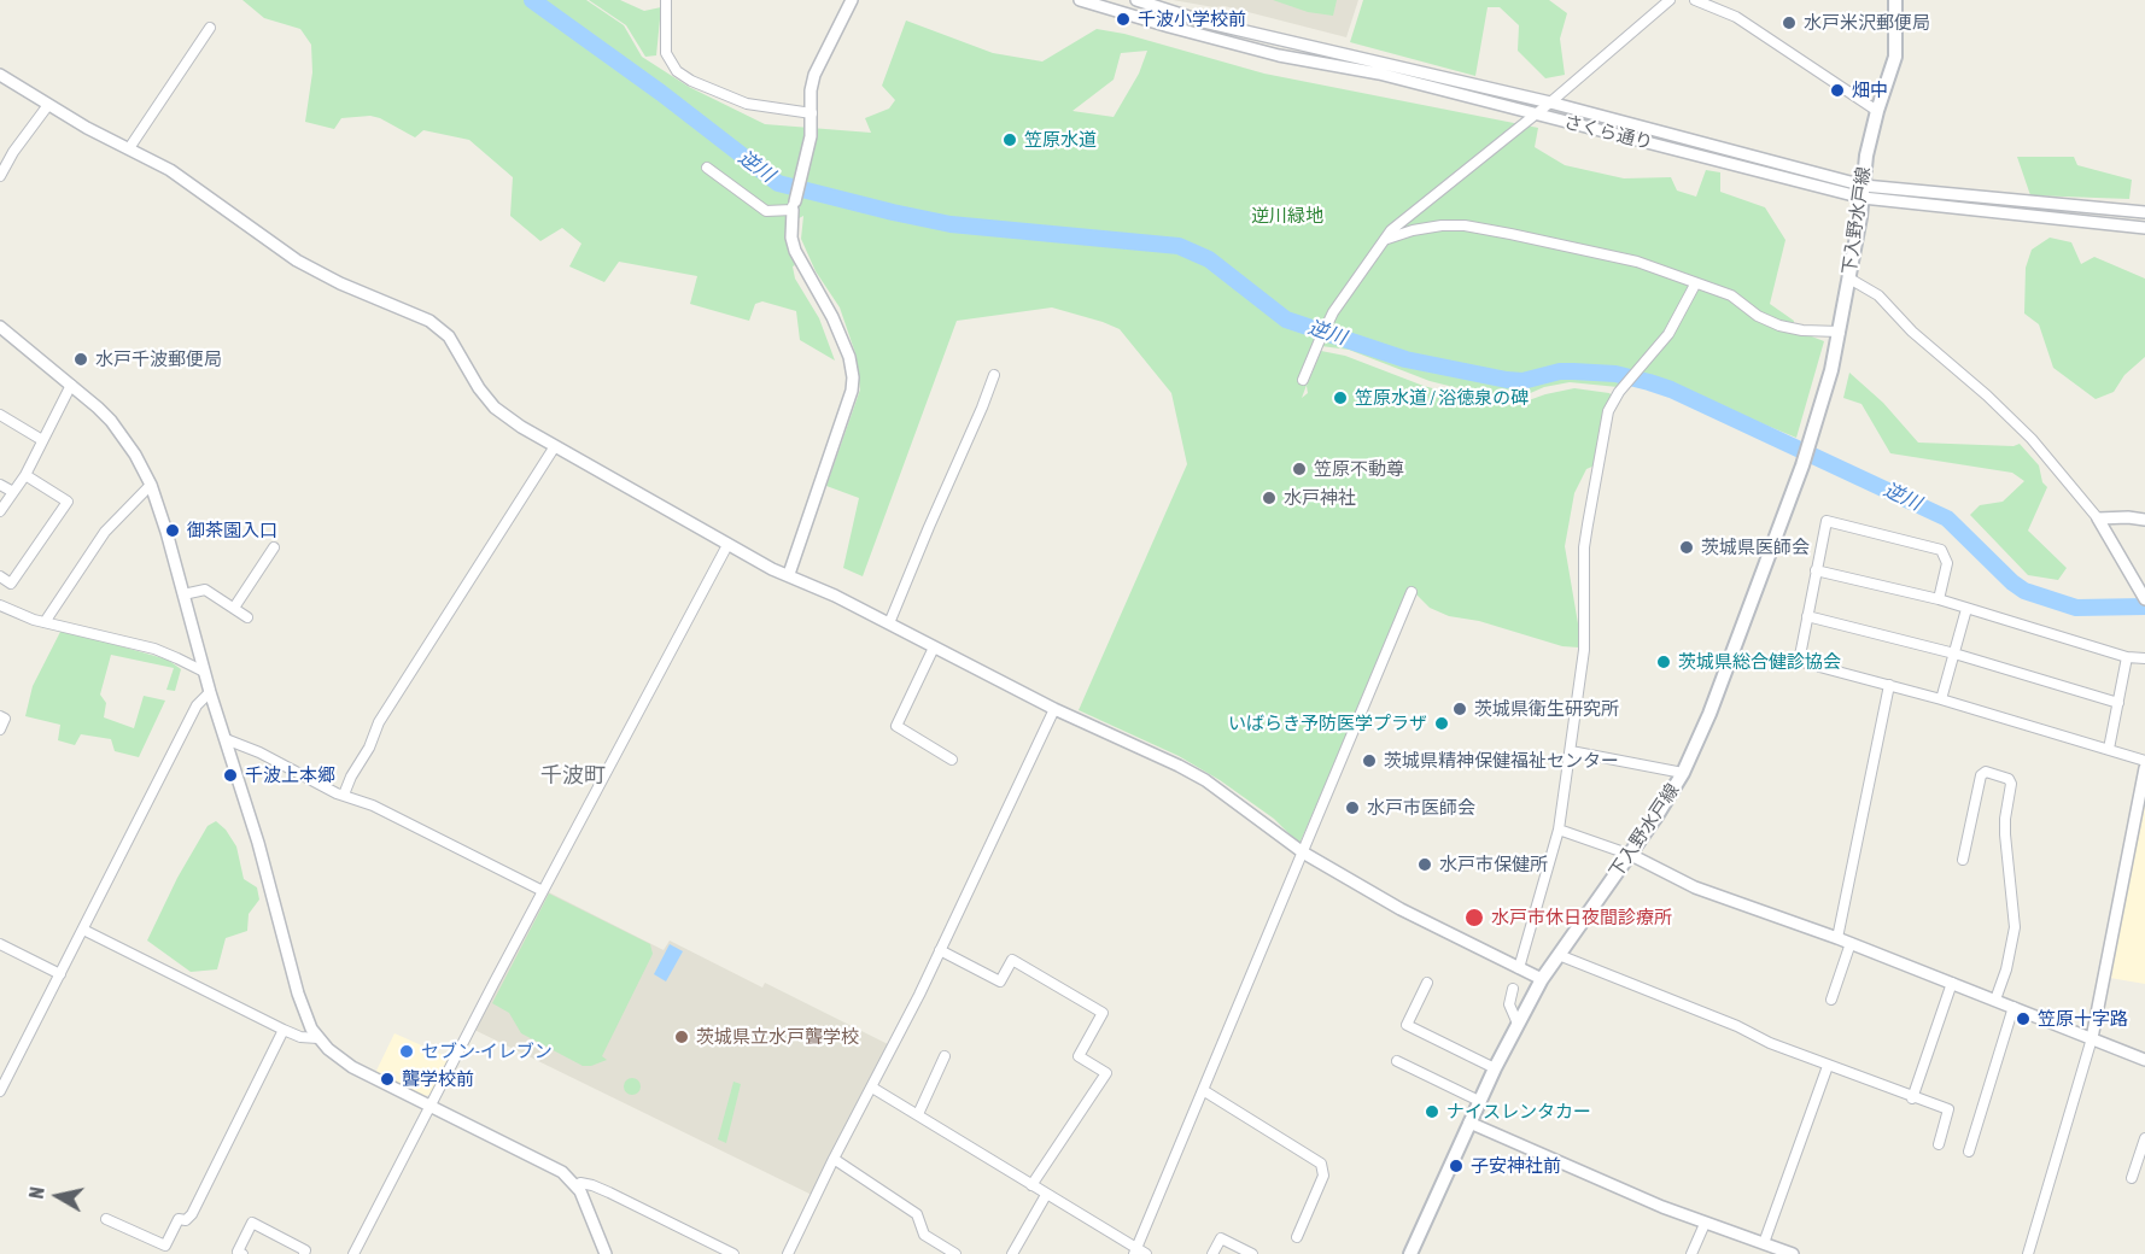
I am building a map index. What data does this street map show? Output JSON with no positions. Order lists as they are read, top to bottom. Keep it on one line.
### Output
{"streets":{"main road":["下入野水戸線"],"street":["さくら通り"]},"crossings":[["さくら通り","下入野水戸線"]],"districts":["千波町"],"water":["逆川"],"parks":["逆川緑地"],"places":["千波小学校前","水戸米沢郵便局","畑中","笠原水道","水戸千波郵便局","笠原水道 / 浴徳泉の碑","笠原不動尊","水戸神社","御茶園入口","茨城県医師会","茨城県総合健診協会","茨城県衛生研究所","いばらき予防医学プラザ","茨城県精神保健福祉センター","千波上本郷","水戸市医師会","水戸市保健所","水戸市休日夜間診療所","笠原十字路","茨城県立水戸聾学校","セブン-イレブン","聾学校前","ナイスレンタカー","子安神社前"],"north":"left"}
